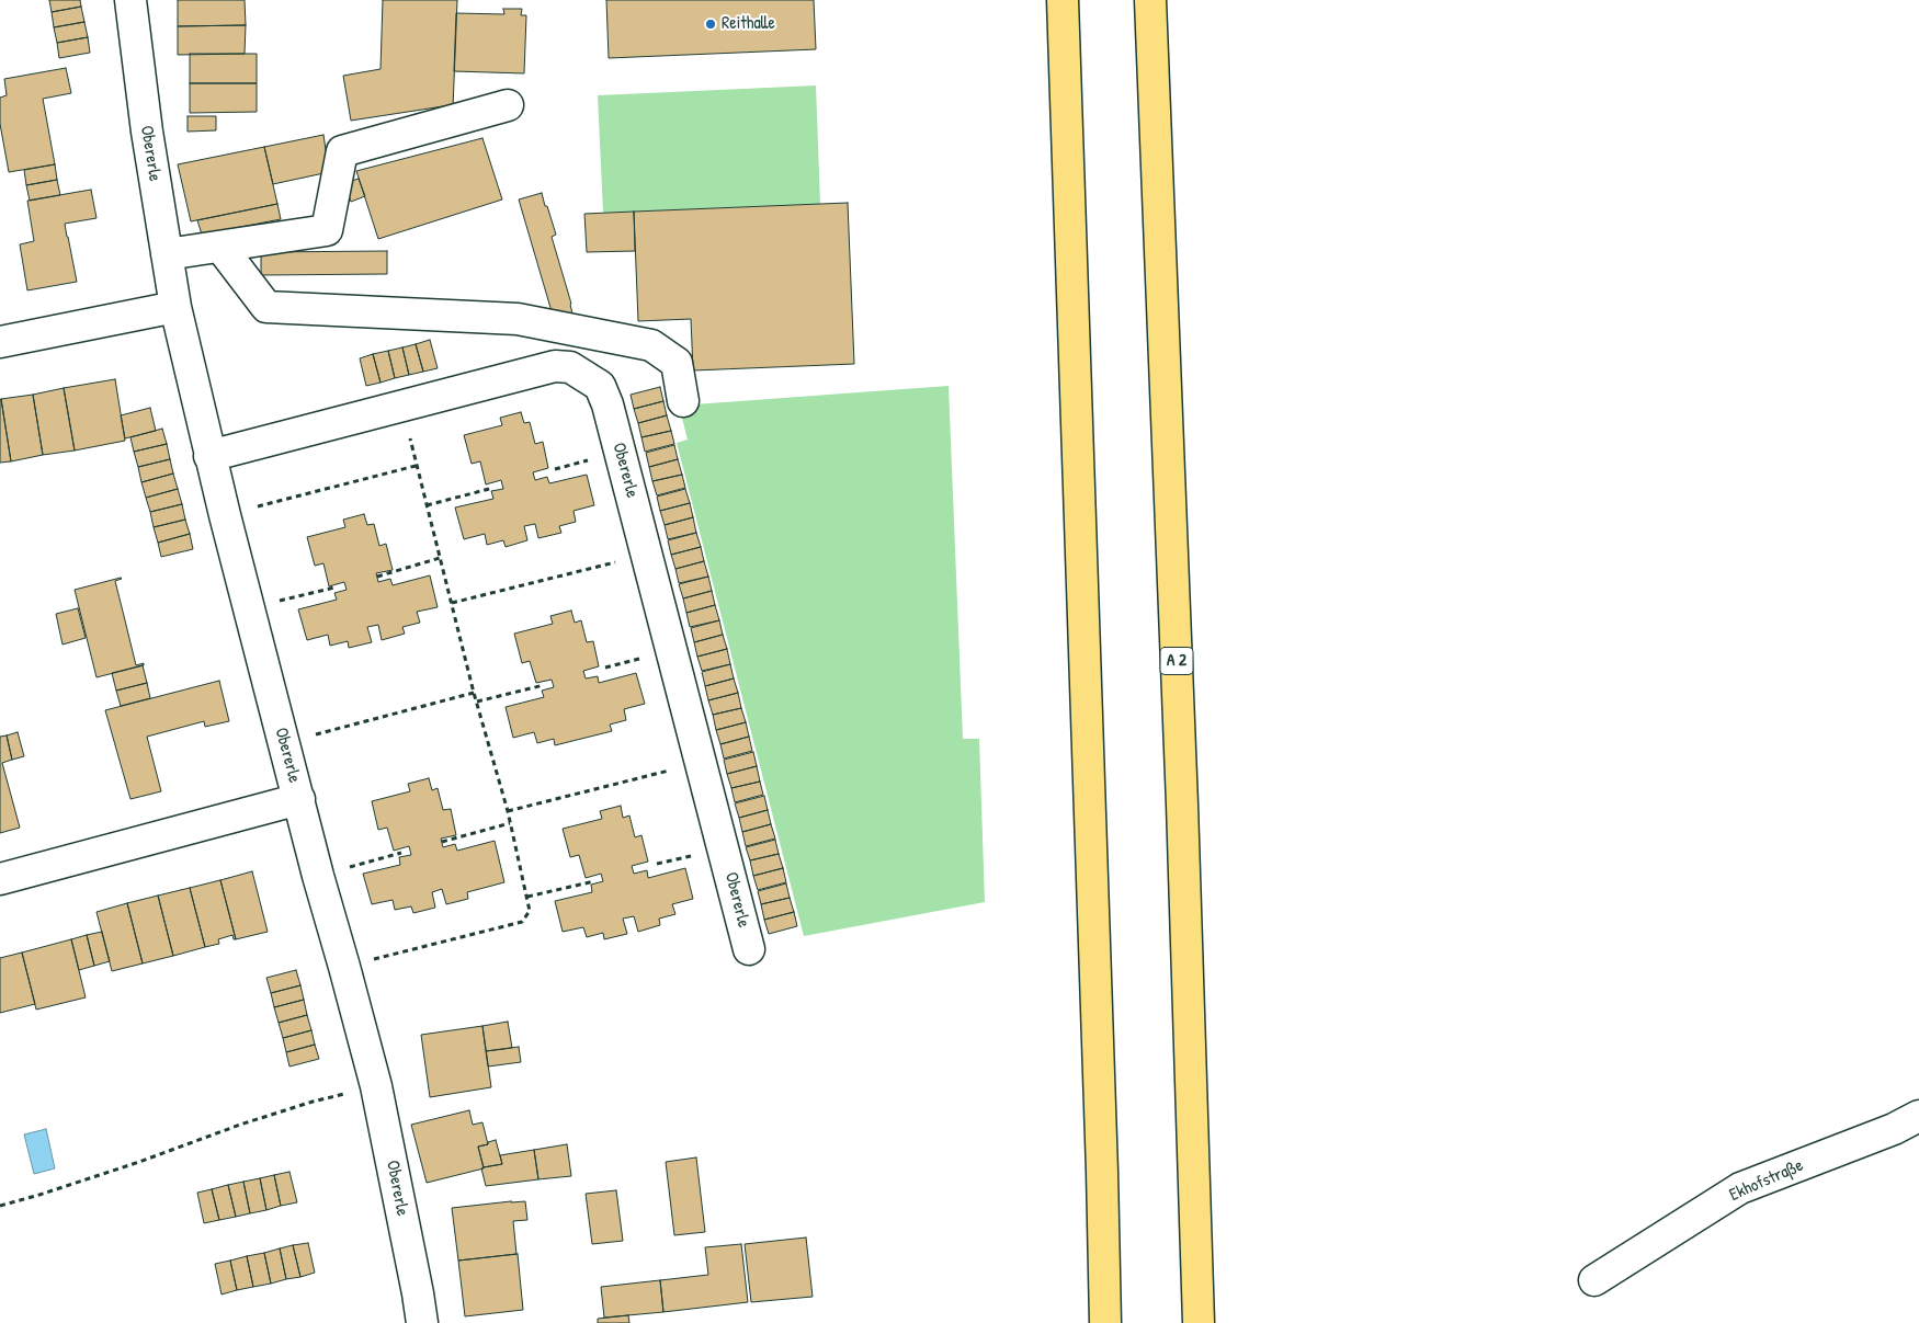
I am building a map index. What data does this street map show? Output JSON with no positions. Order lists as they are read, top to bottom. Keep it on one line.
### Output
{"streets":{"highway":["A 2"],"street":["Obererle","Ekhofstraße"]},"places":["Reithalle"]}
